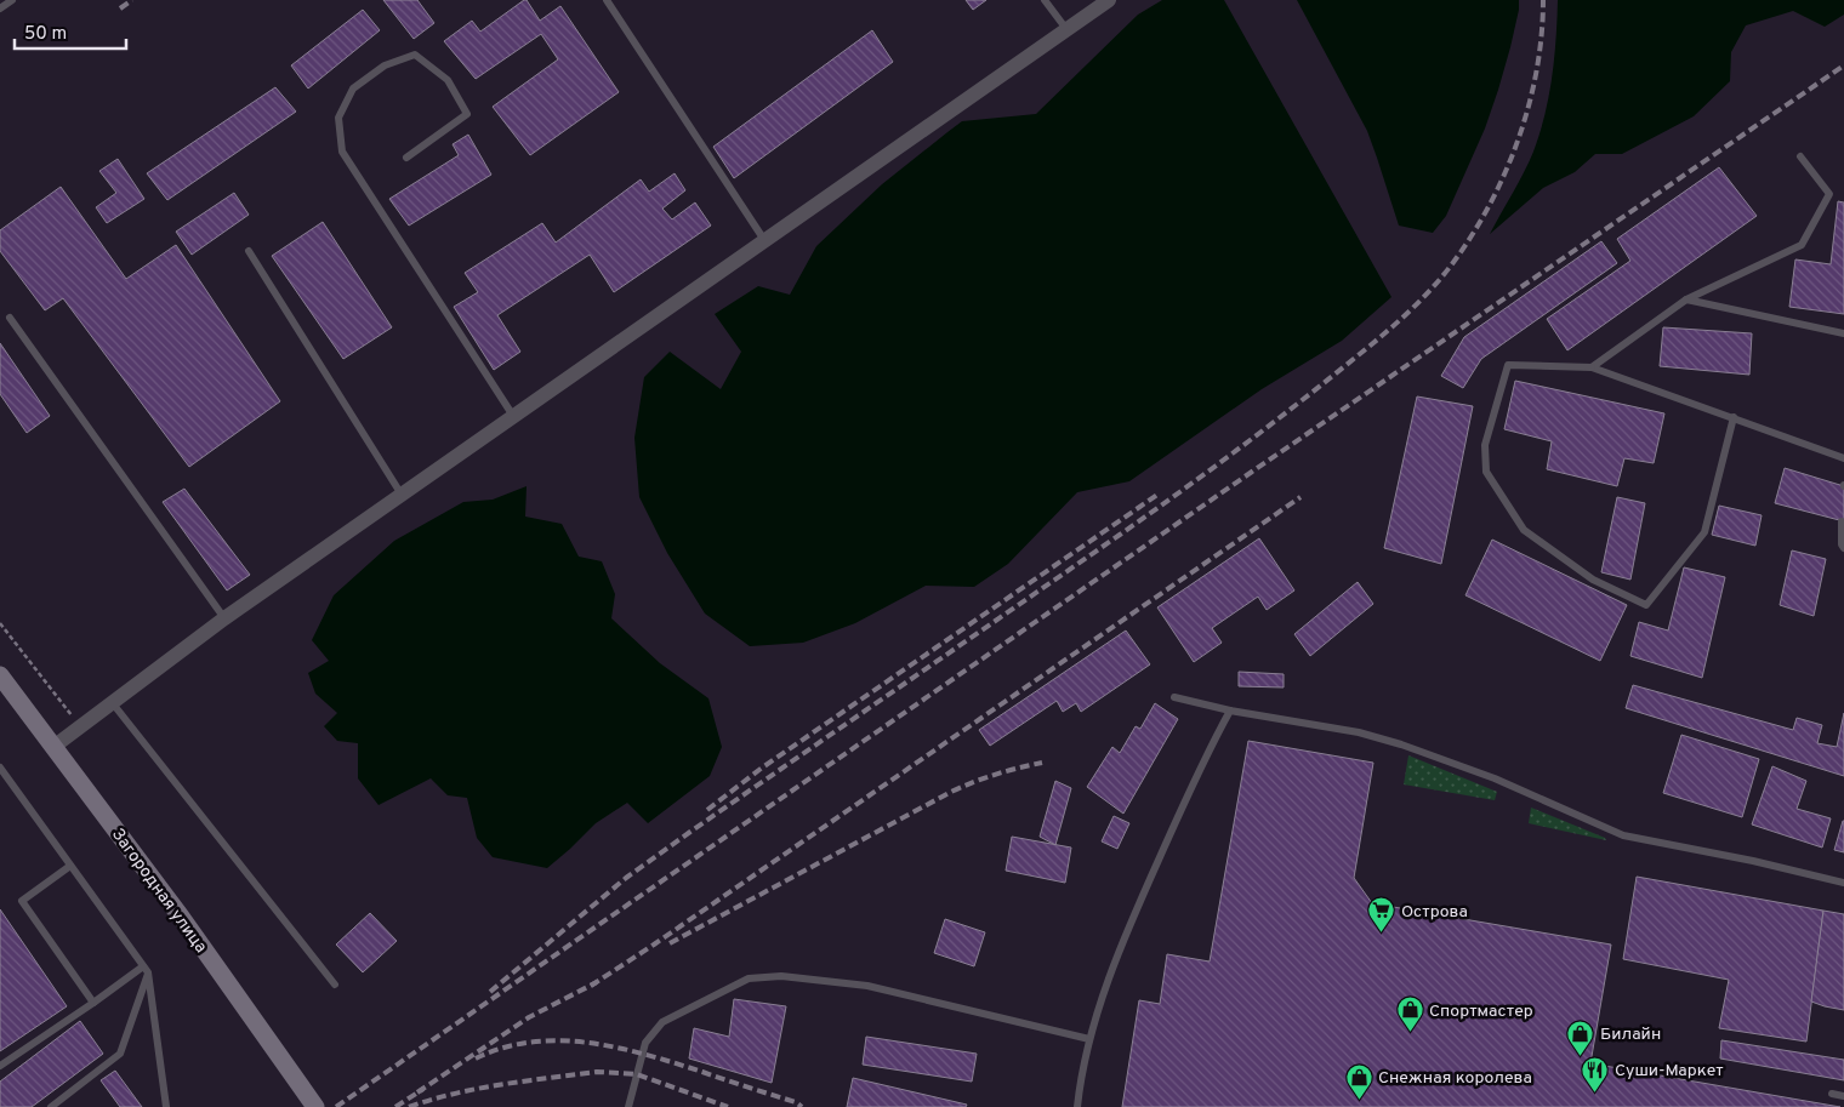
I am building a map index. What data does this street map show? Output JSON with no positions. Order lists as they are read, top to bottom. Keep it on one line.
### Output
{"streets":{"main road":["Загородная улица"]},"places":{"supermarket":["Острова"],"shop":["Спортмастер","Билайн","Снежная королева"],"restaurant":["Суши-Маркет"]},"scale_bar":"50 m"}
